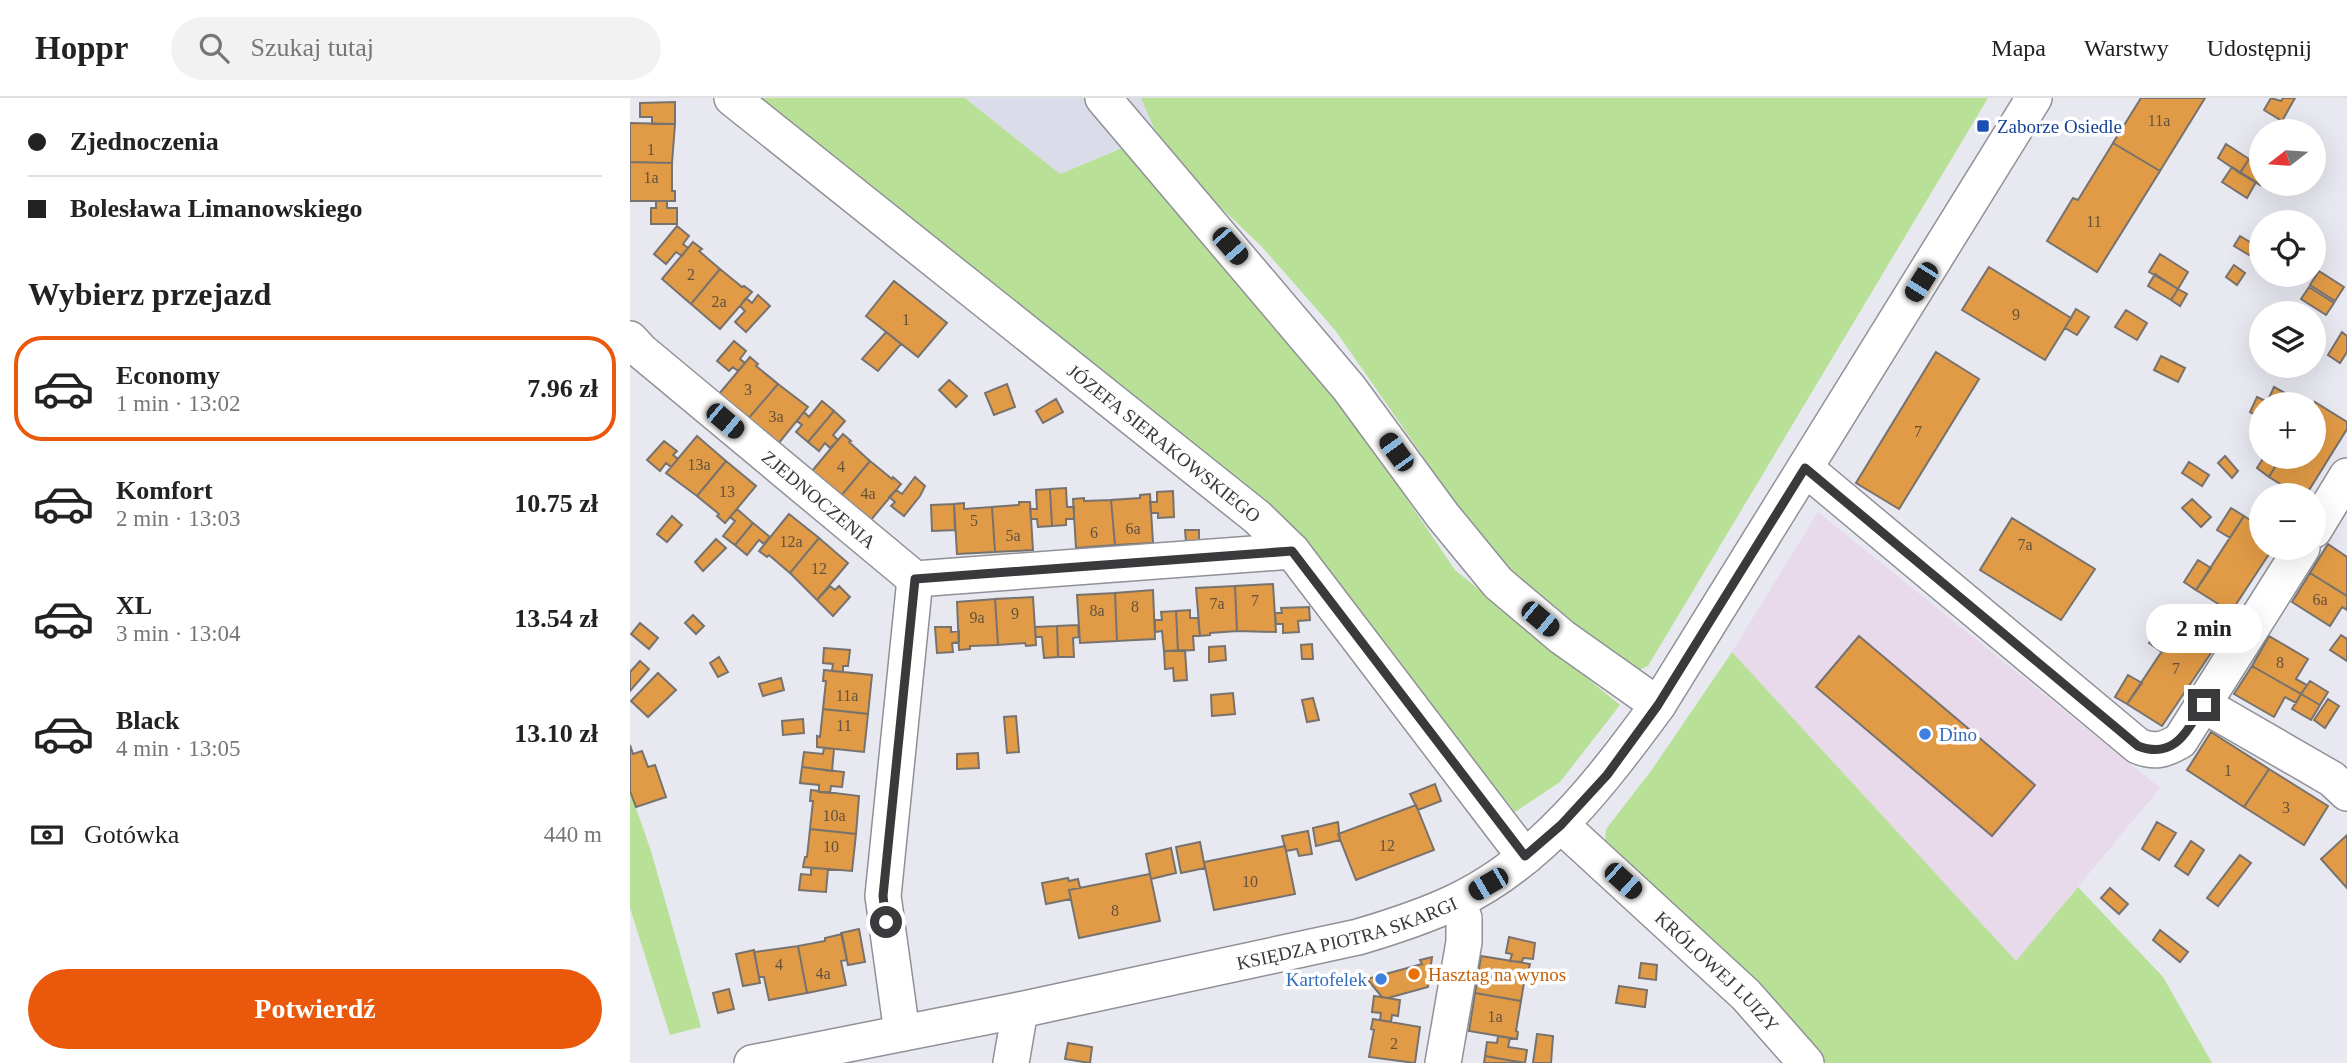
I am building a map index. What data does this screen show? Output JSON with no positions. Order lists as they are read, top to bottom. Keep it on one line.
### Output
{"streets":{"street":["JÓZEFA SIERAKOWSKIEGO","ZJEDNOCZENIA","KSIĘDZA PIOTRA SKARGI","KRÓLOWEJ LUIZY"]},"crossings":[["JÓZEFA SIERAKOWSKIEGO","KSIĘDZA PIOTRA SKARGI"],["KSIĘDZA PIOTRA SKARGI","KRÓLOWEJ LUIZY"]],"places":{"transit":["Zaborze Osiedle"],"other":["Dino","Hasztag na wynos","Kartofelek"]},"house_numbers":["11a","1","1a","11","2","2a","9","1","3","3a","7","13a","4","13","4a","5","6a","6","5a","12a","7a","12","6a","7","7a","8","8a","9","9a","8","7","11a","11","1","3","10a","12","10","10","8","4","4a","1a","2"],"north":"left","page":{"header":"Hoppr","search":"Szukaj tutaj","nav":["Mapa","Warstwy","Udostępnij"],"banner":["Zjednoczenia","Bolesława Limanowskiego"],"map_buttons":["+","−"],"heading":"Wybierz przejazd","list":[{"name":"Economy","note":"1 min · 13:02","value":"7.96 zł"},{"name":"Komfort","note":"2 min · 13:03","value":"10.75 zł"},{"name":"XL","note":"3 min · 13:04","value":"13.54 zł"},{"name":"Black","note":"4 min · 13:05","value":"13.10 zł"}],"bubble":"2 min","pay":["Gotówka","440 m"],"buttons":"Potwierdź"}}
